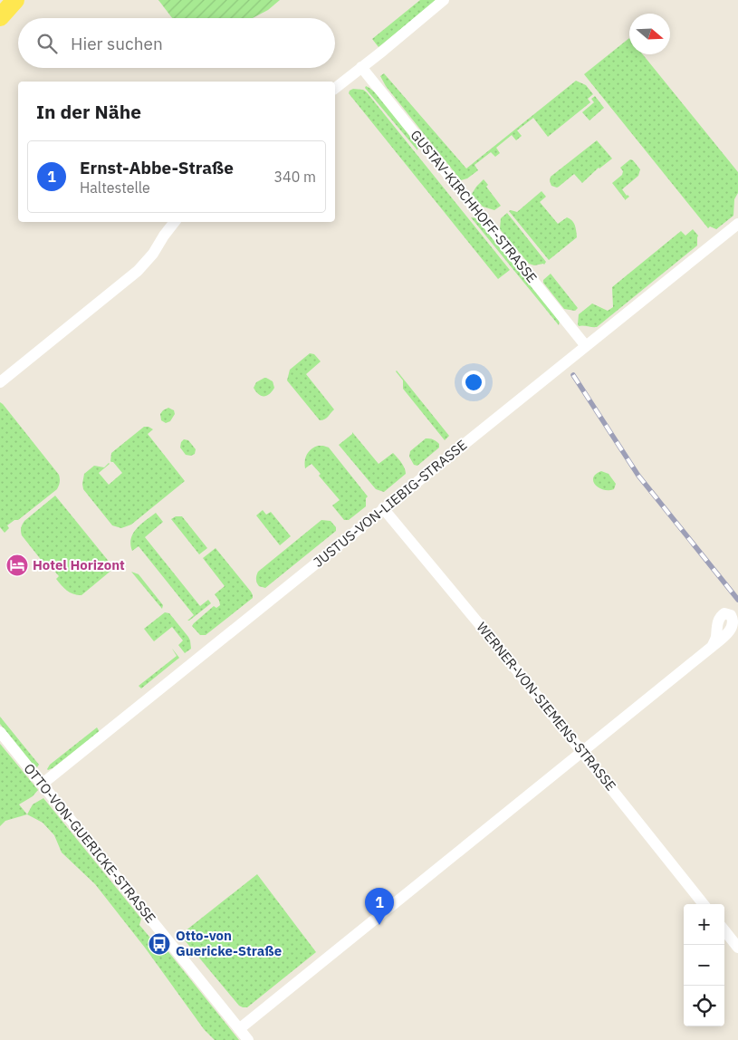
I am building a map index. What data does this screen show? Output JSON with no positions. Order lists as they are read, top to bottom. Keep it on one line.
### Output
{"streets":{"street":["GUSTAV-KIRCHHOFF-STRASSE","JUSTUS-VON-LIEBIG-STRASSE","WERNER-VON-SIEMENS-STRASSE","OTTO-VON-GUERICKE-STRASSE"]},"crossings":[["GUSTAV-KIRCHHOFF-STRASSE","JUSTUS-VON-LIEBIG-STRASSE"],["JUSTUS-VON-LIEBIG-STRASSE","WERNER-VON-SIEMENS-STRASSE"],["JUSTUS-VON-LIEBIG-STRASSE","OTTO-VON-GUERICKE-STRASSE"]],"places":{"hotel":["Hotel Horizont"],"bus stop":["Otto-von Guericke-Straße"]},"north":"right","page":{"search":"Hier suchen","heading":"In der Nähe","list":[{"mark":"1","name":"Ernst-Abbe-Straße","note":"Haltestelle","value":"340 m"}],"pins":"1","map_buttons":["+","−"]}}
